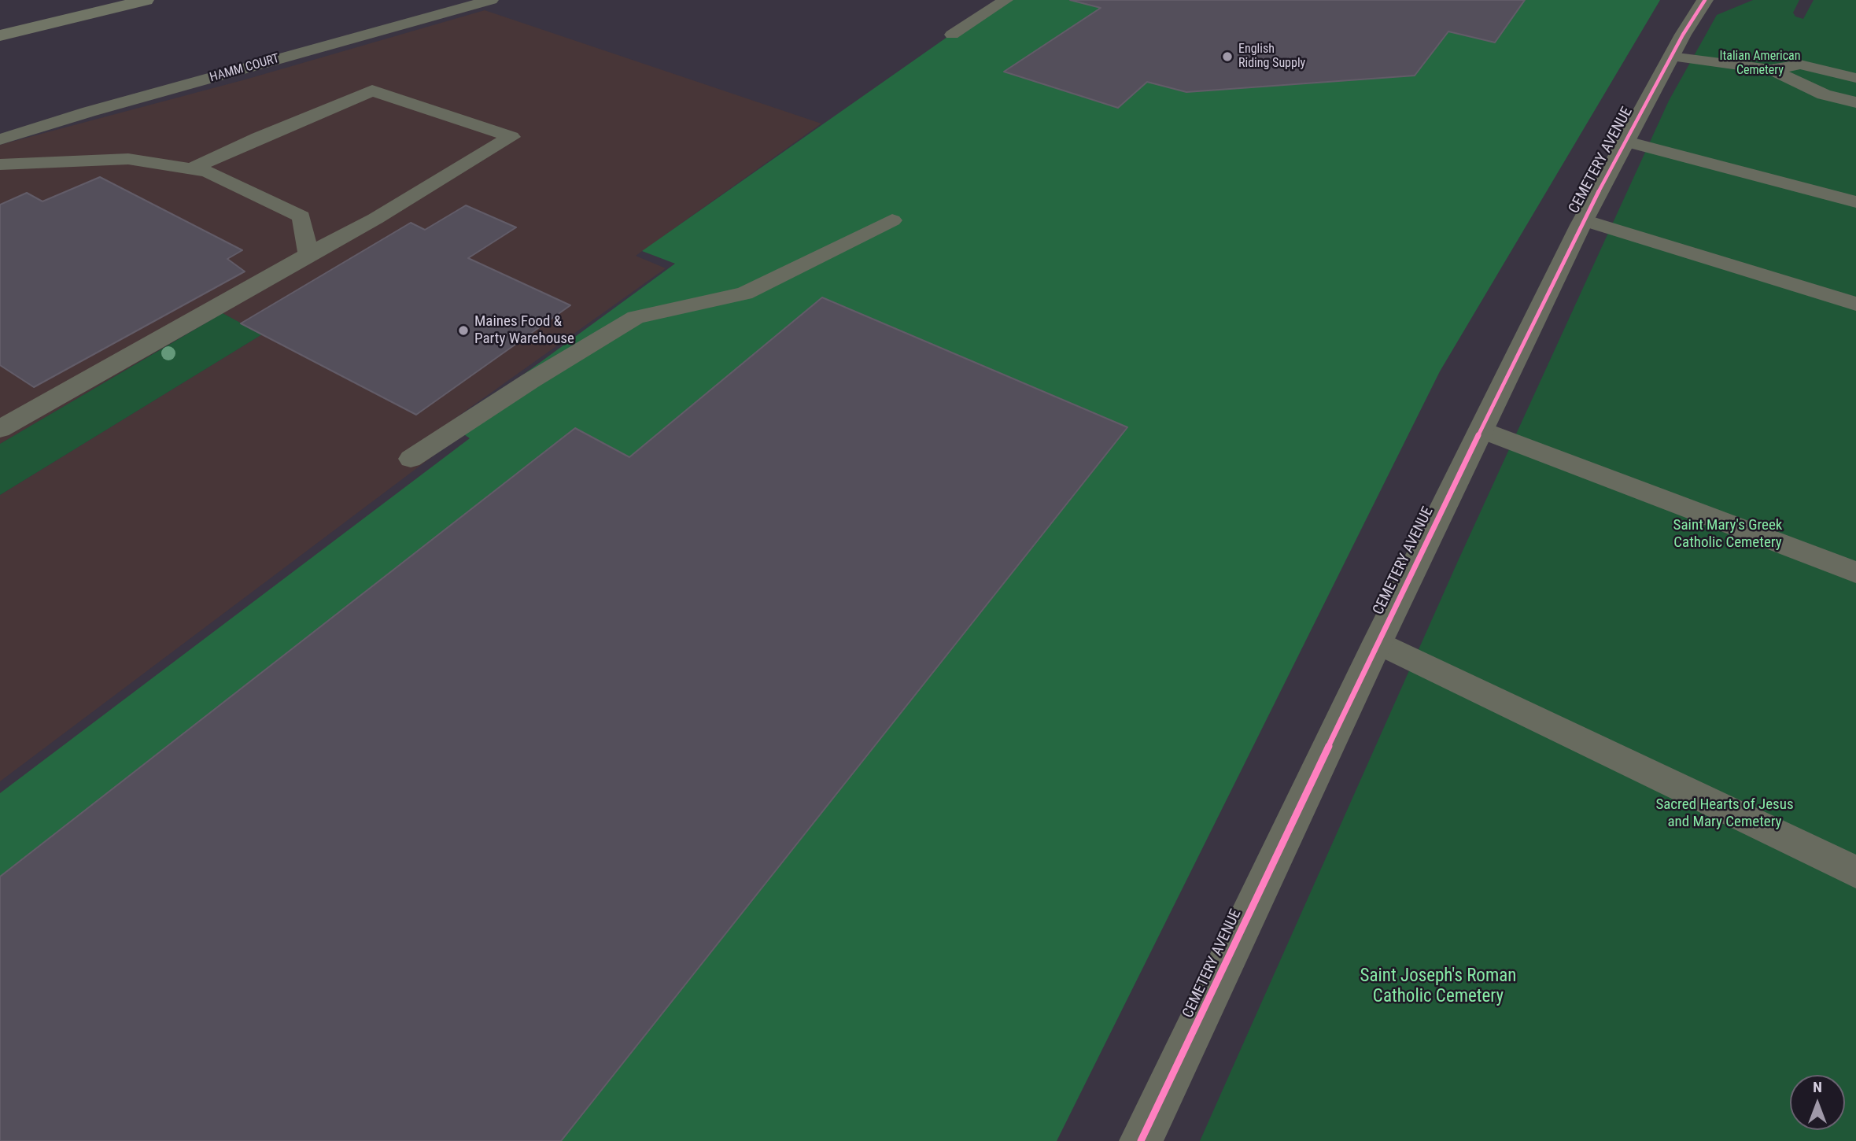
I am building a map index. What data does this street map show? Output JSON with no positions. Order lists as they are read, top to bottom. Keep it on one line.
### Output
{"streets":{"street":["CEMETERY AVENUE"],"lane":["HAMM COURT"]},"parks":["Italian American Cemetery","Saint Mary's Greek Catholic Cemetery","Sacred Hearts of Jesus and Mary Cemetery","Saint Joseph's Roman Catholic Cemetery"],"places":["English Riding Supply","Maines Food & Party Warehouse"],"north":"top"}
